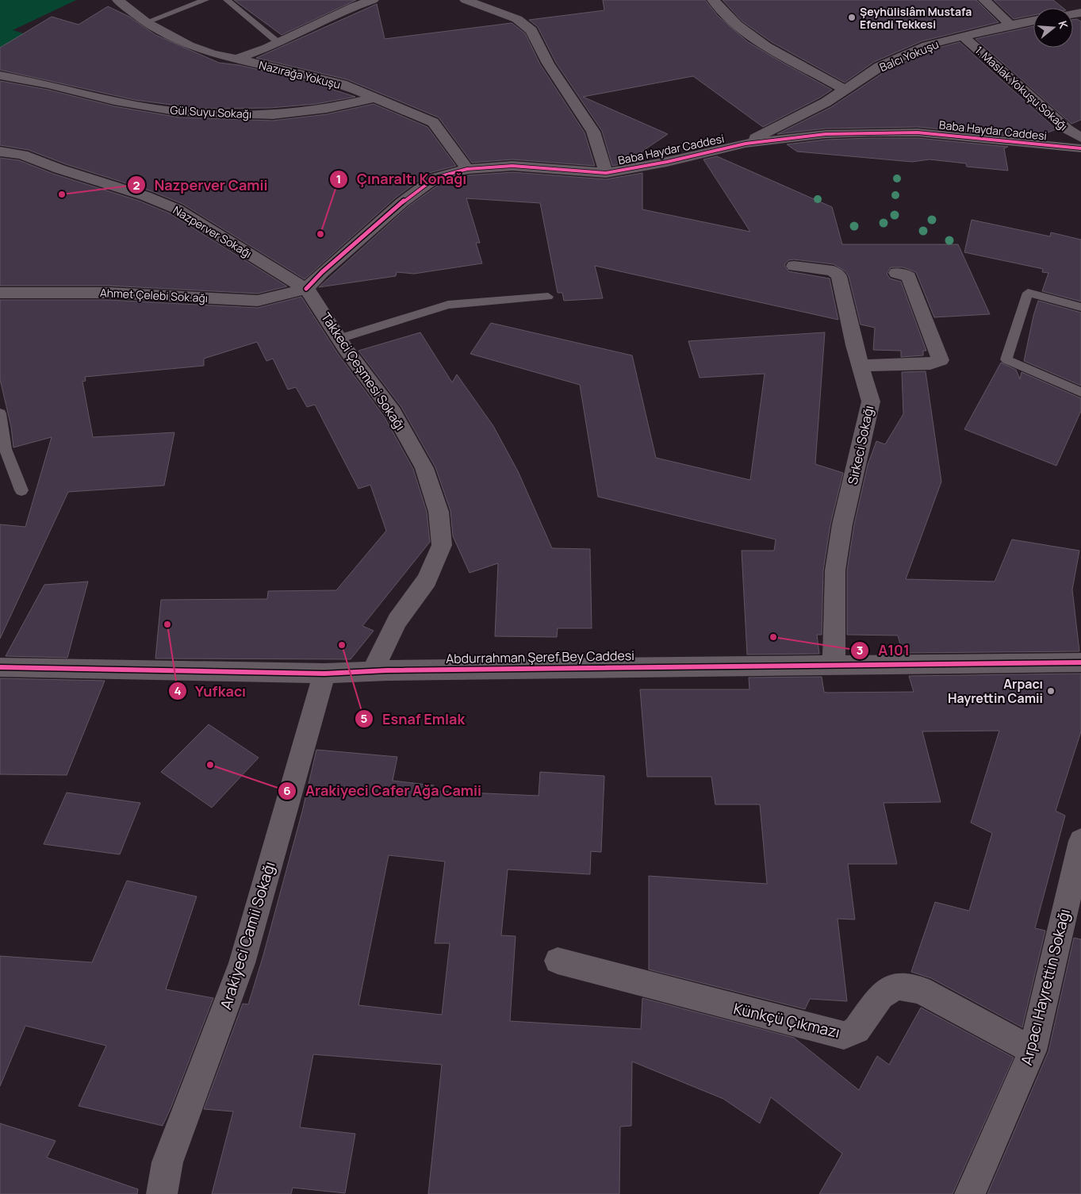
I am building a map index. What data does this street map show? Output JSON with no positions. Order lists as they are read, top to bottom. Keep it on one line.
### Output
{"streets":{"street":["Balcı Yokuşu","Nazırağa Yokuşu","1. Maslak Yokuşu Sokağı","Gül Suyu Sokağı","Baba Haydar Caddesi","Nazperver Sokağı","Ahmet Çelebi Sok.ağı","Takkeci Çeşmesi Sokağı","Sirkeci Sokağı","Abdurrahman Şeref Bey Caddesi","Arakiyeci Camii Sokağı","Arpacı Hayrettin Sokağı","Künkçü Çıkmazı"]},"crossings":[["Balcı Yokuşu","1. Maslak Yokuşu Sokağı"],["Balcı Yokuşu","Baba Haydar Caddesi"],["Nazırağa Yokuşu","Gül Suyu Sokağı"],["Nazırağa Yokuşu","Baba Haydar Caddesi"],["Baba Haydar Caddesi","Nazperver Sokağı"],["Baba Haydar Caddesi","Ahmet Çelebi Sok.ağı"],["Baba Haydar Caddesi","Takkeci Çeşmesi Sokağı"],["Nazperver Sokağı","Ahmet Çelebi Sok.ağı"],["Nazperver Sokağı","Takkeci Çeşmesi Sokağı"],["Ahmet Çelebi Sok.ağı","Takkeci Çeşmesi Sokağı"],["Takkeci Çeşmesi Sokağı","Abdurrahman Şeref Bey Caddesi"],["Sirkeci Sokağı","Abdurrahman Şeref Bey Caddesi"],["Abdurrahman Şeref Bey Caddesi","Arakiyeci Camii Sokağı"],["Arpacı Hayrettin Sokağı","Künkçü Çıkmazı"]],"places":["Şeyhülislâm Mustafa Efendi Tekkesi","Nazperver Camii","Çınaraltı Konağı","Yufkacı","A101","Esnaf Emlak","Arpacı Hayrettin Camii","Arakiyeci Cafer Ağa Camii"],"north":"right"}
